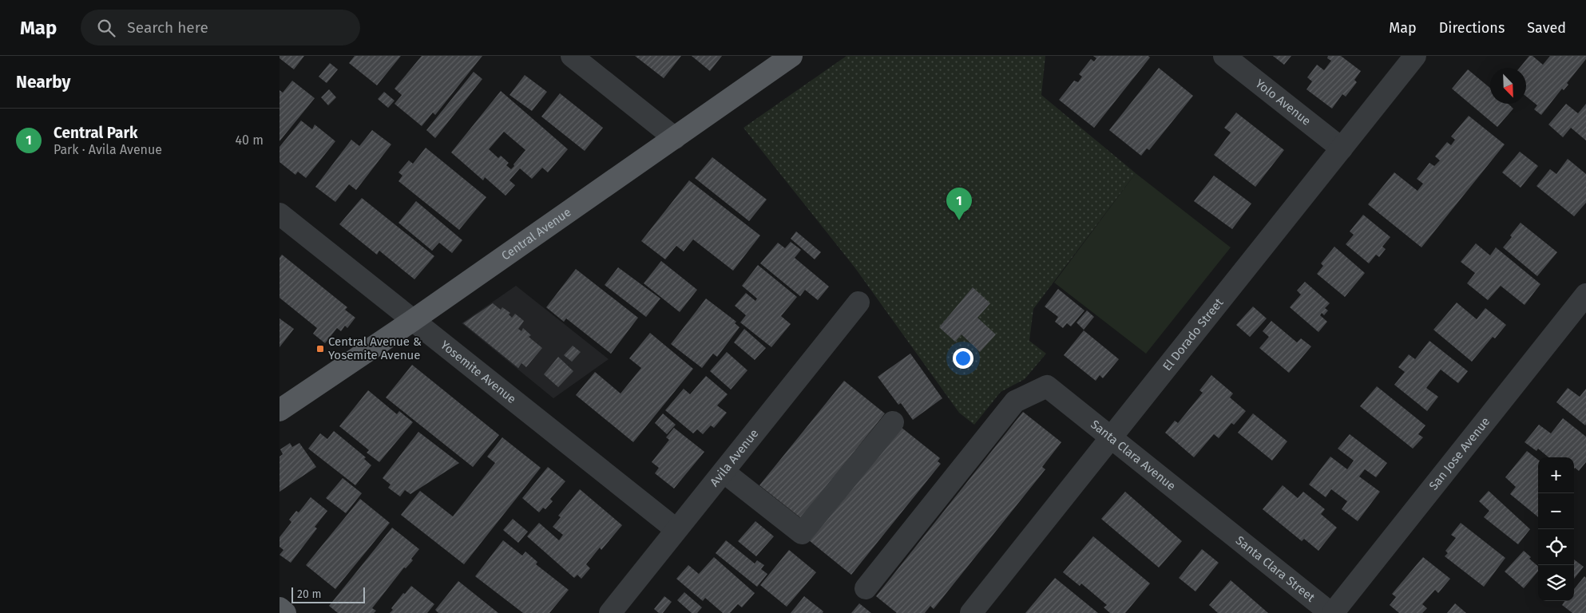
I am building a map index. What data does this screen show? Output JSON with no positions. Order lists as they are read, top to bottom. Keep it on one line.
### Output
{"streets":{"main road":["Central Avenue"],"street":["Yolo Avenue","El Dorado Street","Yosemite Avenue","San Jose Avenue","Santa Clara Avenue","Avila Avenue","Santa Clara Street"]},"crossings":[["Yolo Avenue","El Dorado Street"],["Central Avenue","Yosemite Avenue"],["El Dorado Street","Santa Clara Avenue"],["Yosemite Avenue","Avila Avenue"],["San Jose Avenue","Santa Clara Street"],["Santa Clara Avenue","Santa Clara Street"]],"places":{"transit":["Central Avenue & Yosemite Avenue"]},"scale_bar":"20 m","north":"bottom right","page":{"header":"Map","search":"Search here","nav":["Map","Directions","Saved"],"heading":"Nearby","list":[{"mark":"1","name":"Central Park","note":"Park · Avila Avenue","value":"40 m"}],"pins":"1","map_buttons":["+","−"],"scale":"20 m"}}
